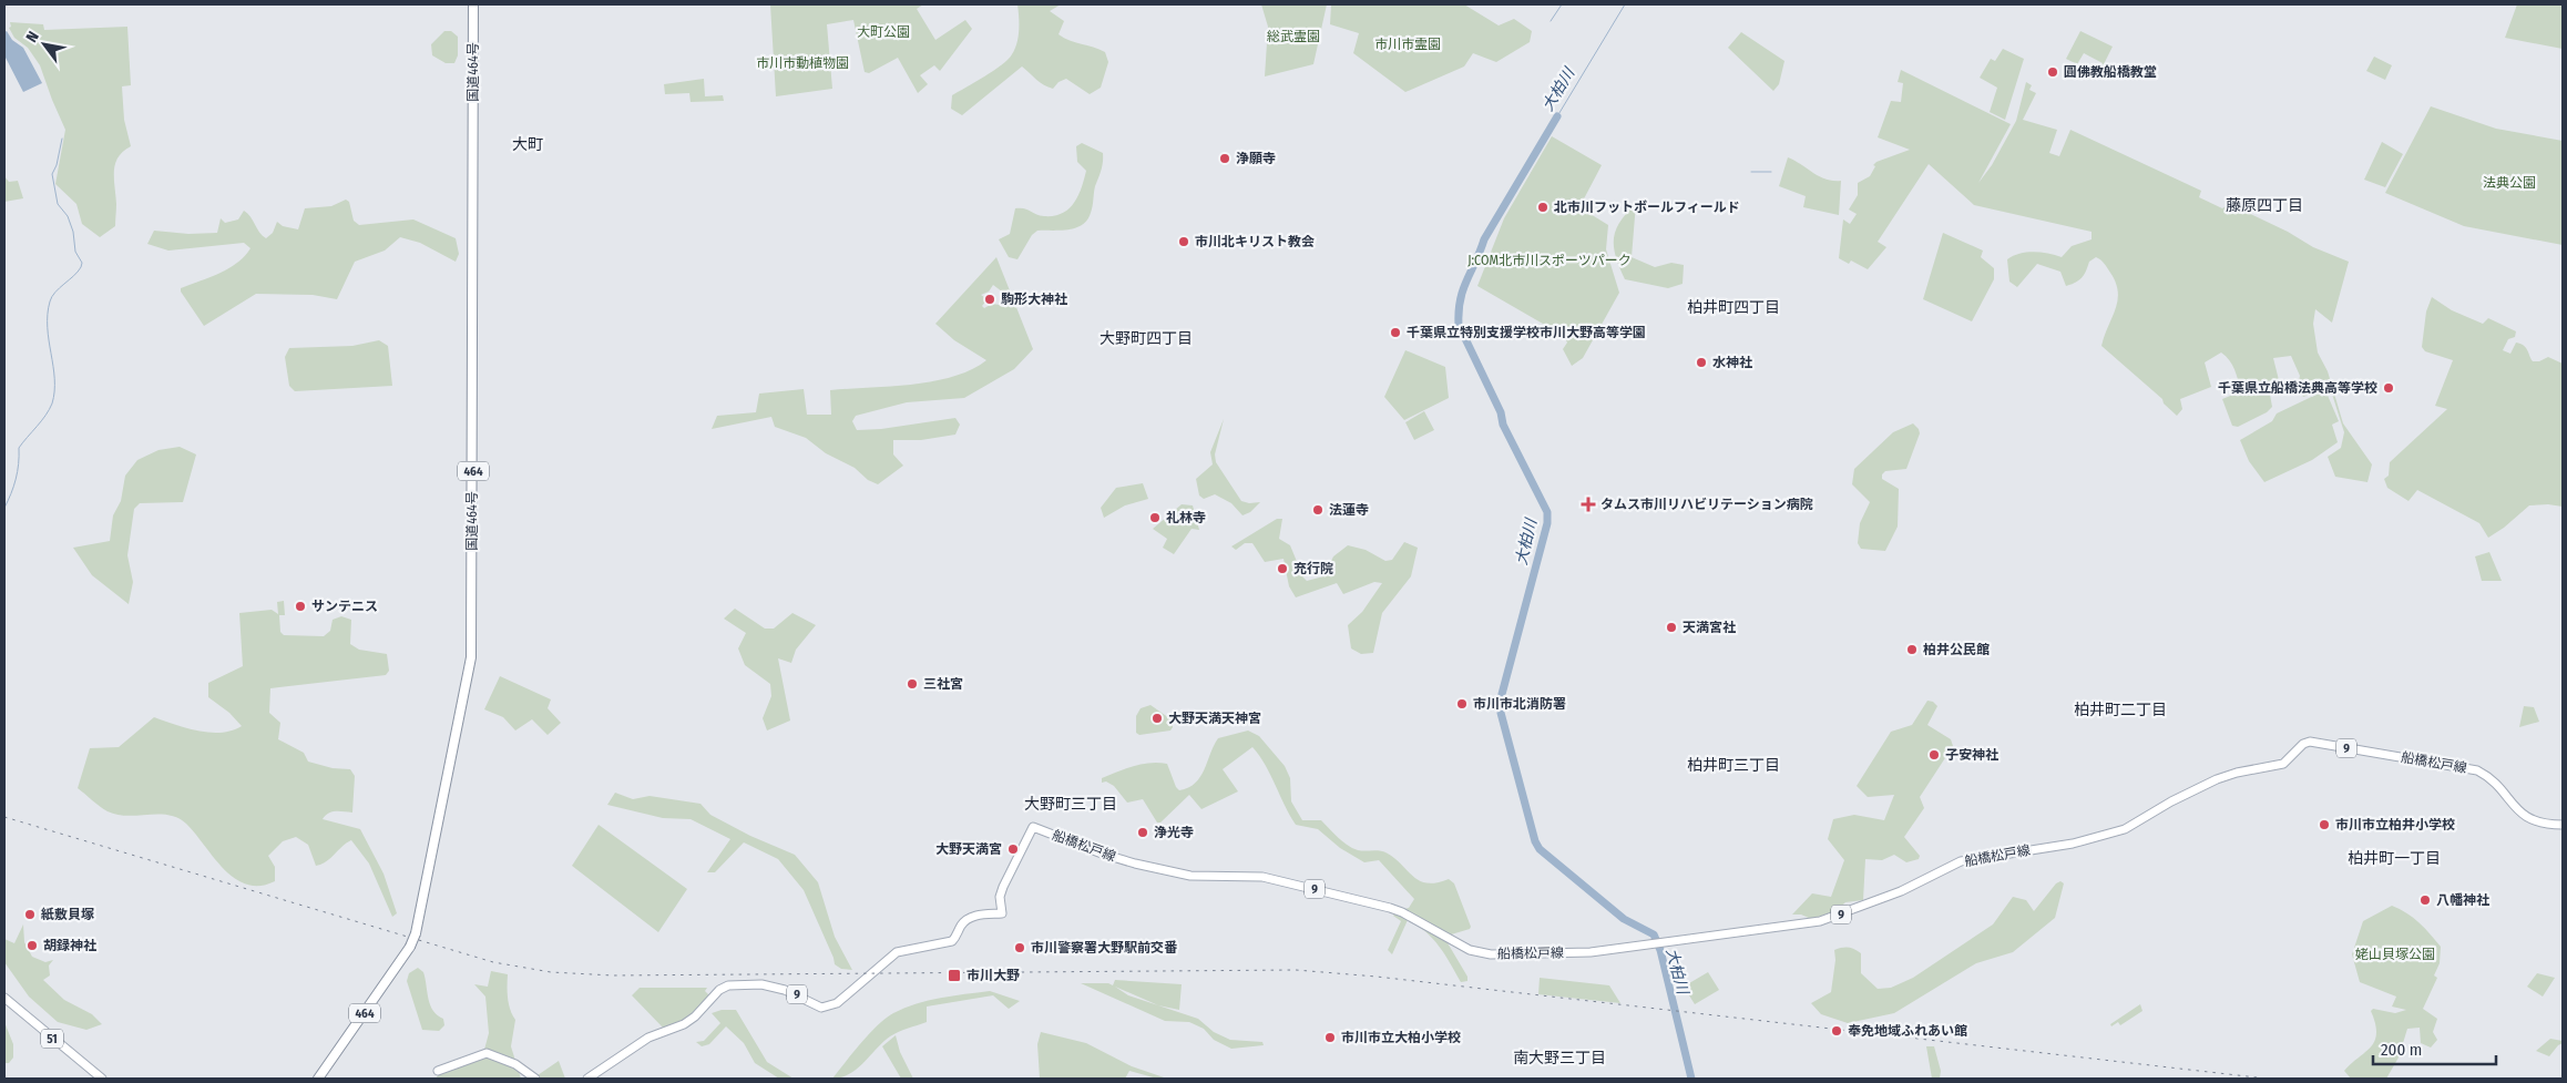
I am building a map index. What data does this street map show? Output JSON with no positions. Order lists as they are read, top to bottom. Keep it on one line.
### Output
{"streets":{"highway":["国道464号","464"],"main road":["9","船橋松戸線","51"]},"districts":["大町","藤原四丁目","柏井町四丁目","大野町四丁目","柏井町二丁目","柏井町三丁目","大野町三丁目","柏井町一丁目","南大野三丁目"],"water":["大柏川"],"parks":["大町公園","総武霊園","市川市霊園","市川市動植物園","法典公園","J:COM北市川スポーツパーク","姥山貝塚公園"],"places":{"other":["圓佛教船橋教堂","浄願寺","北市川フットボールフィールド","市川北キリスト教会","駒形大神社","千葉県立特別支援学校市川大野高等学園","水神社","千葉県立船橋法典高等学校","法蓮寺","礼林寺","充行院","サンテニス","天満宮社","柏井公民館","三社宮","市川市北消防署","大野天満天神宮","子安神社","市川市立柏井小学校","浄光寺","大野天満宮","八幡神社","紙敷貝塚","胡録神社","市川警察署大野駅前交番","奉免地域ふれあい館","市川市立大柏小学校"],"health":["タムス市川リハビリテーション病院"],"transit":["市川大野"]},"scale_bar":"200 m","north":"top left"}
